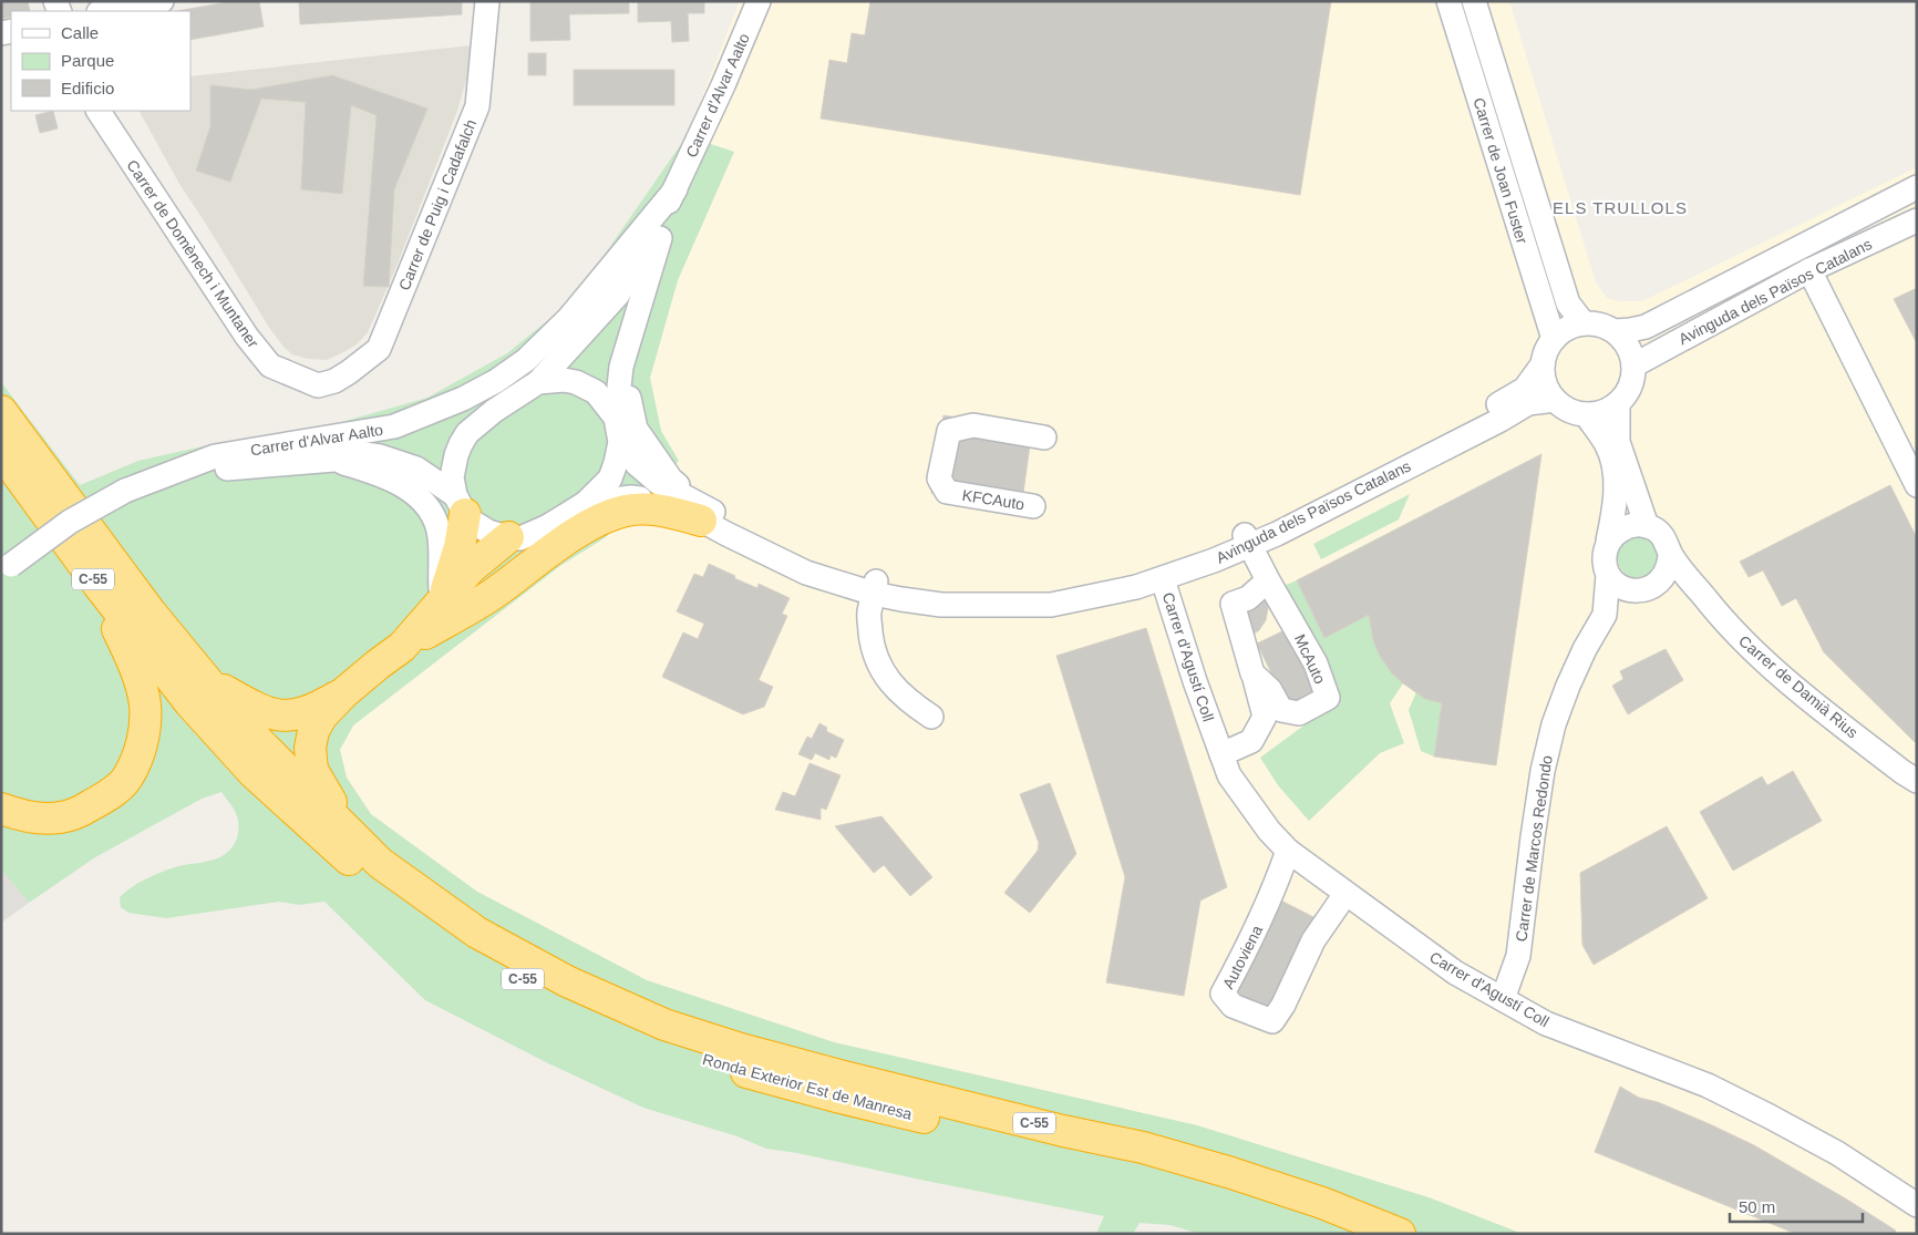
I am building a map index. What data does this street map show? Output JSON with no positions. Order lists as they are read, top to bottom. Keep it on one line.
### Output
{"streets":{"highway":["C-55","Ronda Exterior Est de Manresa"],"street":["Carrer d'Alvar Aalto","Carrer de Joan Fuster","Carrer de Puig i Cadafalch","Carrer de Domènech i Muntaner","Avinguda dels Països Catalans","KFCAuto","Carrer d'Agustí Coll","McAuto","Carrer de Damià Rius","Carrer de Marcos Redondo","Autoviena"]},"crossings":[["Carrer d'Alvar Aalto","Avinguda dels Països Catalans"],["Carrer de Joan Fuster","Avinguda dels Països Catalans"],["Carrer de Puig i Cadafalch","Carrer de Domènech i Muntaner"],["Avinguda dels Països Catalans","Carrer d'Agustí Coll"],["Avinguda dels Països Catalans","McAuto"],["C-55","Ronda Exterior Est de Manresa"],["Carrer d'Agustí Coll","Carrer de Marcos Redondo"],["Carrer d'Agustí Coll","Autoviena"],["Carrer de Damià Rius","Carrer de Marcos Redondo"]],"districts":["ELS TRULLOLS"],"legend":["Calle","Parque","Edificio"],"scale_bar":"50 m"}
